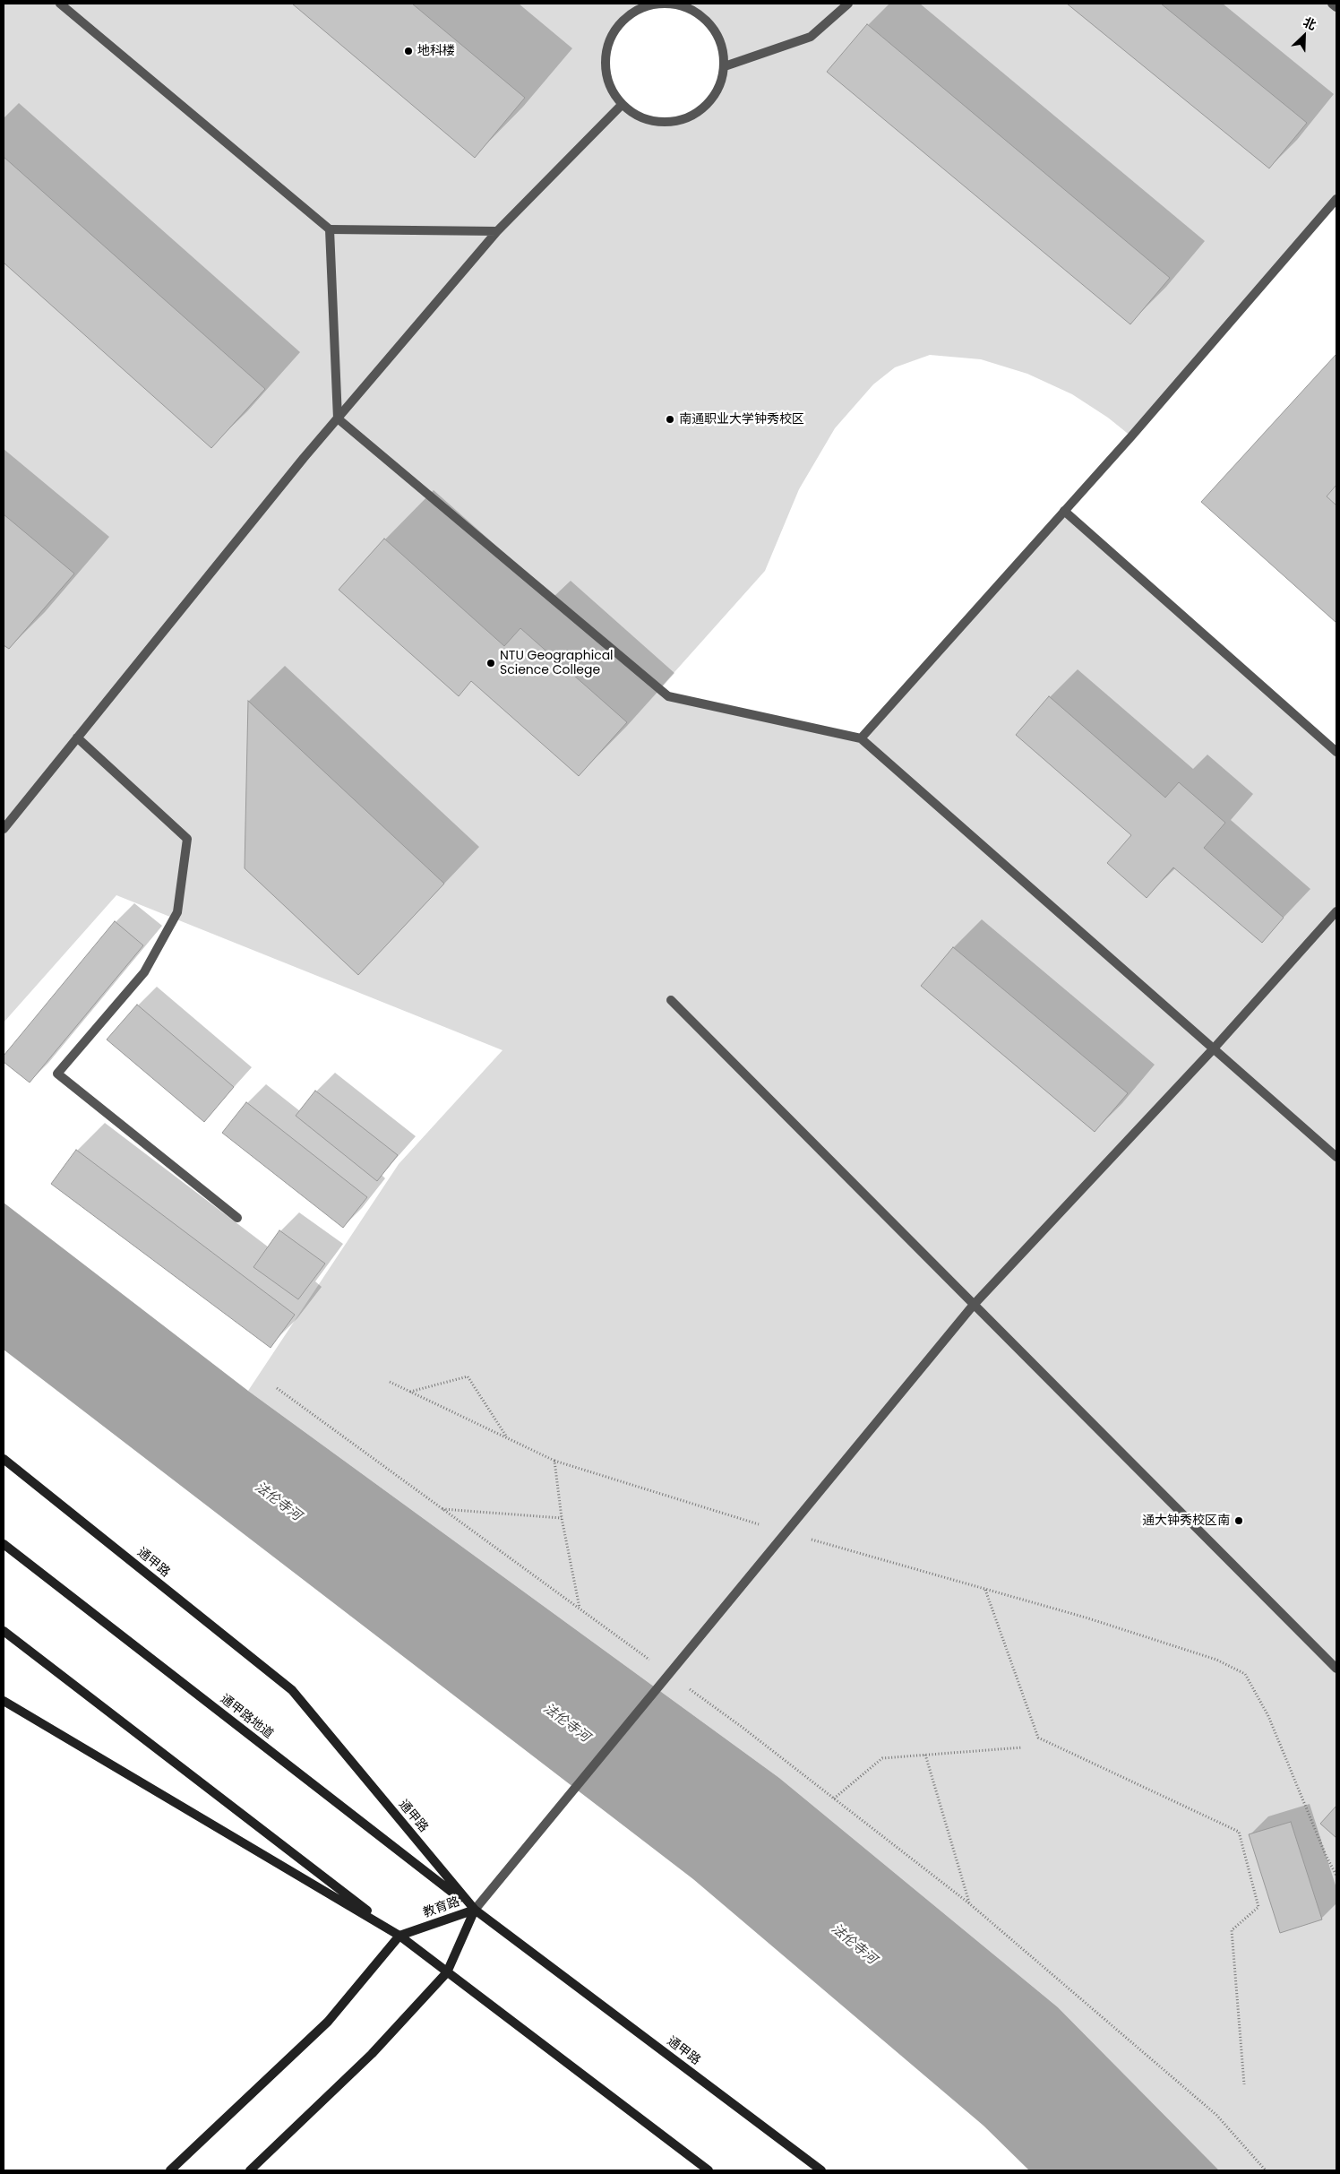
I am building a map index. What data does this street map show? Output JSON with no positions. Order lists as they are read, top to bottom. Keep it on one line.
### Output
{"streets":{"main road":["通甲路","通甲路地道","教育路"]},"crossings":[["通甲路","通甲路地道"],["通甲路","教育路"],["通甲路地道","教育路"]],"water":["法伦寺河"],"places":["地科楼","南通职业大学钟秀校区","NTU Geographical Science College","通大钟秀校区南"],"north":"top right"}
